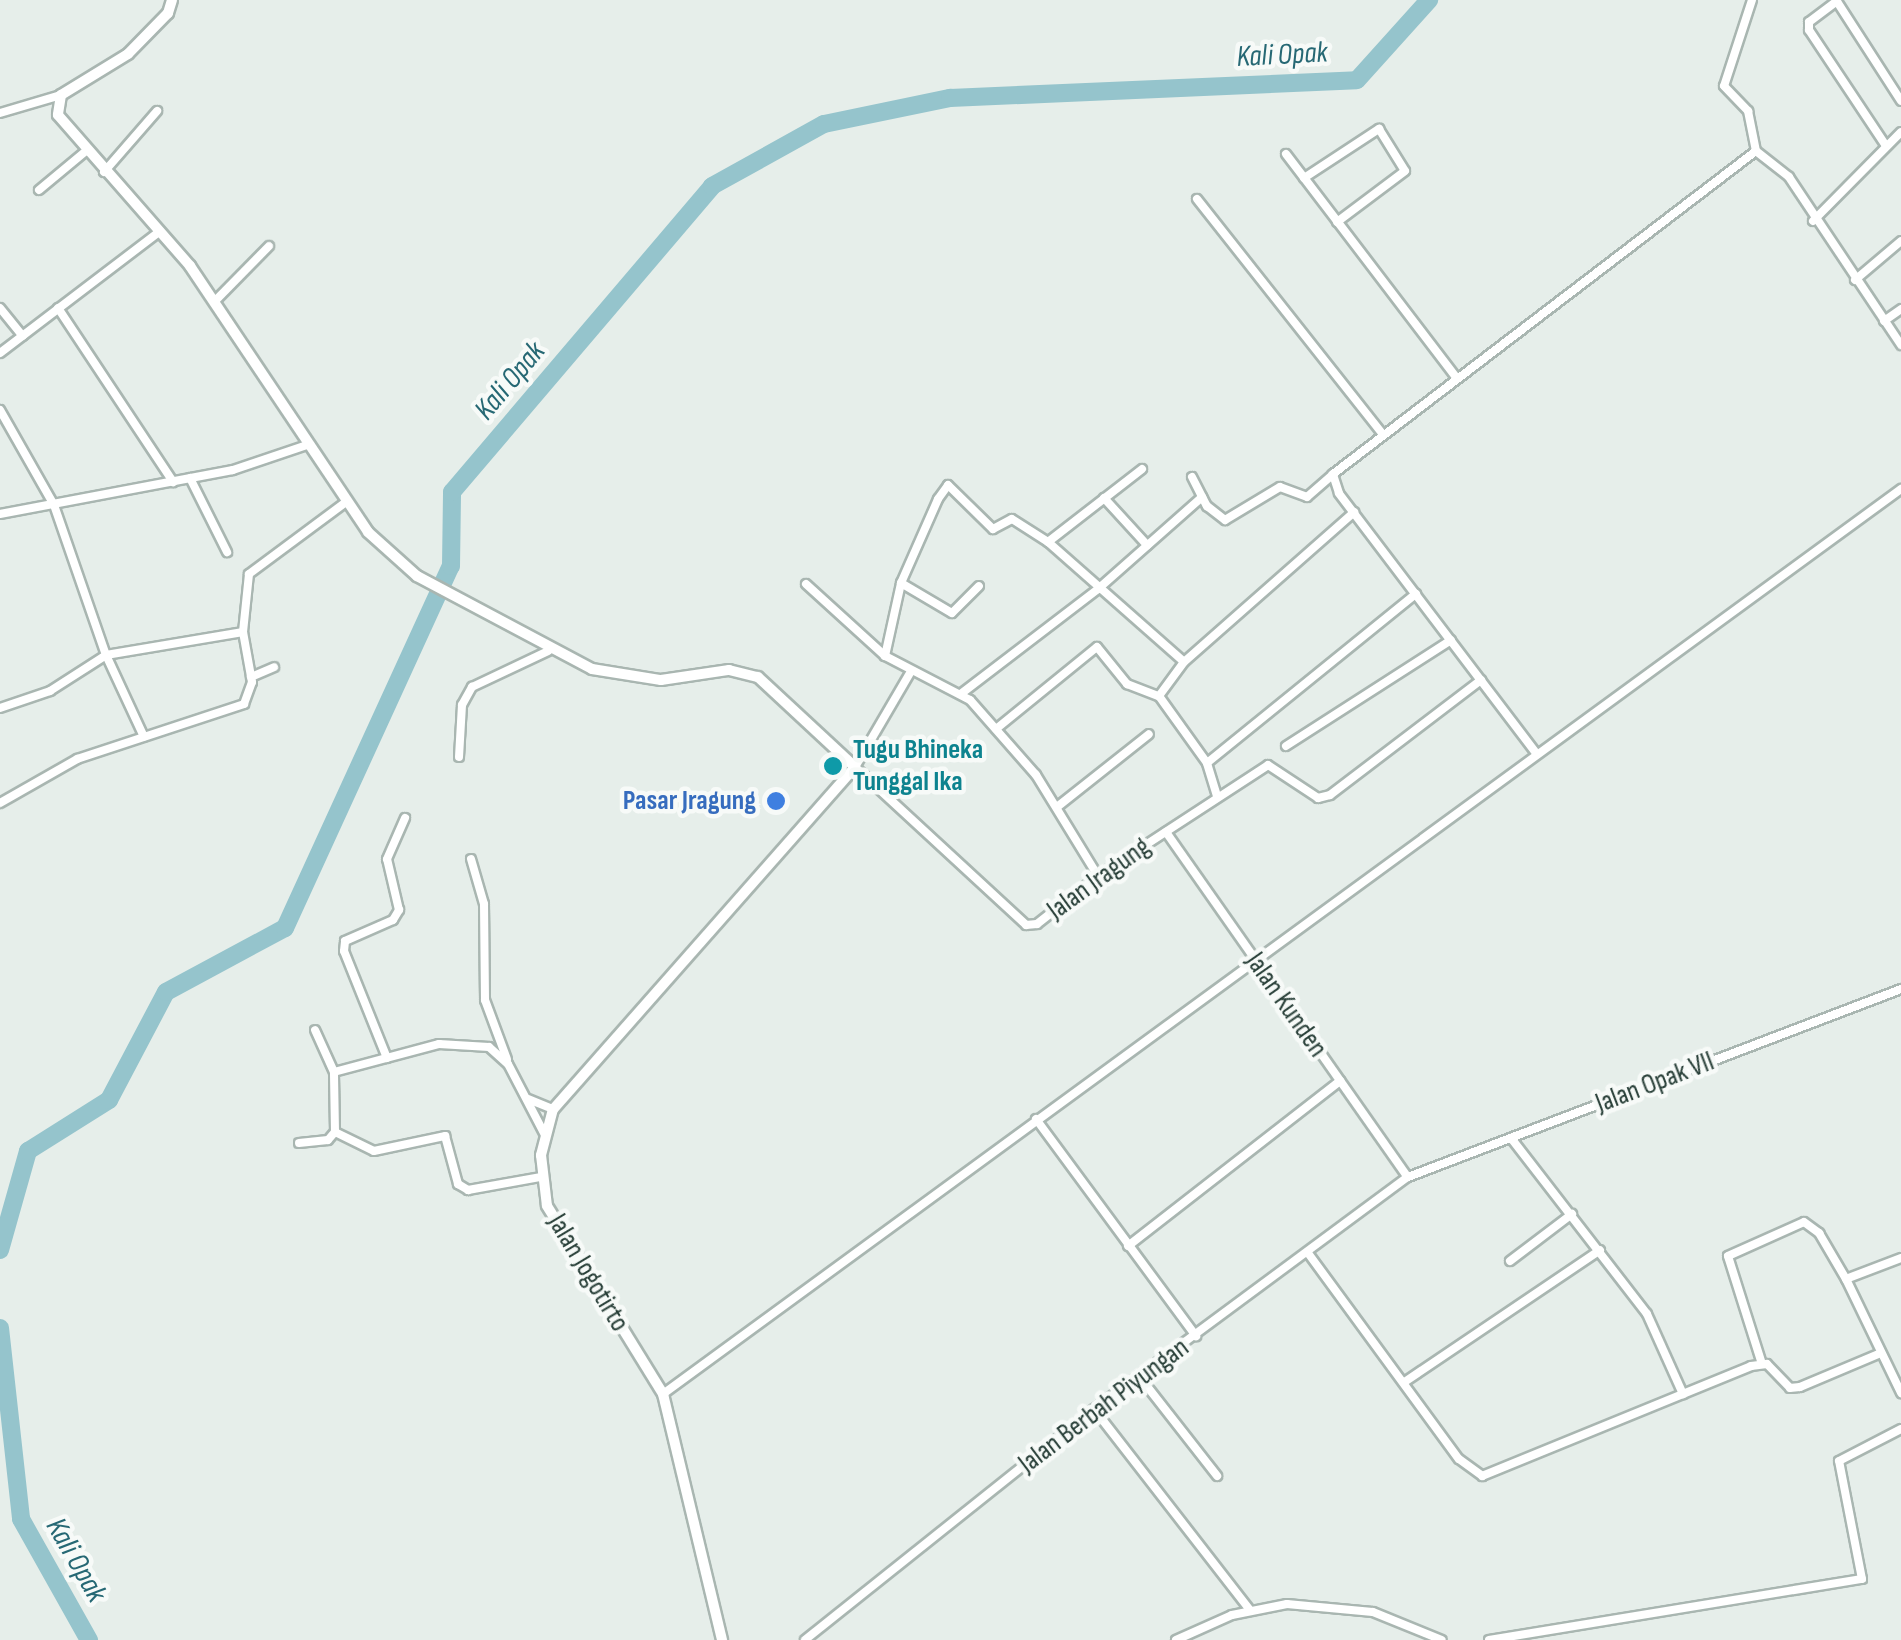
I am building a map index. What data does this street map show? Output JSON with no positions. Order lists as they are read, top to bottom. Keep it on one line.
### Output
{"streets":{"street":["Jalan Jragung","Jalan Kunden","Jalan Opak VII","Jalan Jogotirto","Jalan Berbah Piyungan"]},"crossings":[["Jalan Jragung","Jalan Kunden"],["Jalan Jragung","Jalan Jogotirto"],["Jalan Kunden","Jalan Opak VII"],["Jalan Kunden","Jalan Berbah Piyungan"],["Jalan Opak VII","Jalan Berbah Piyungan"]],"water":["Kali Opak"],"places":["Tugu Bhineka Tunggal Ika","Pasar Jragung"]}
